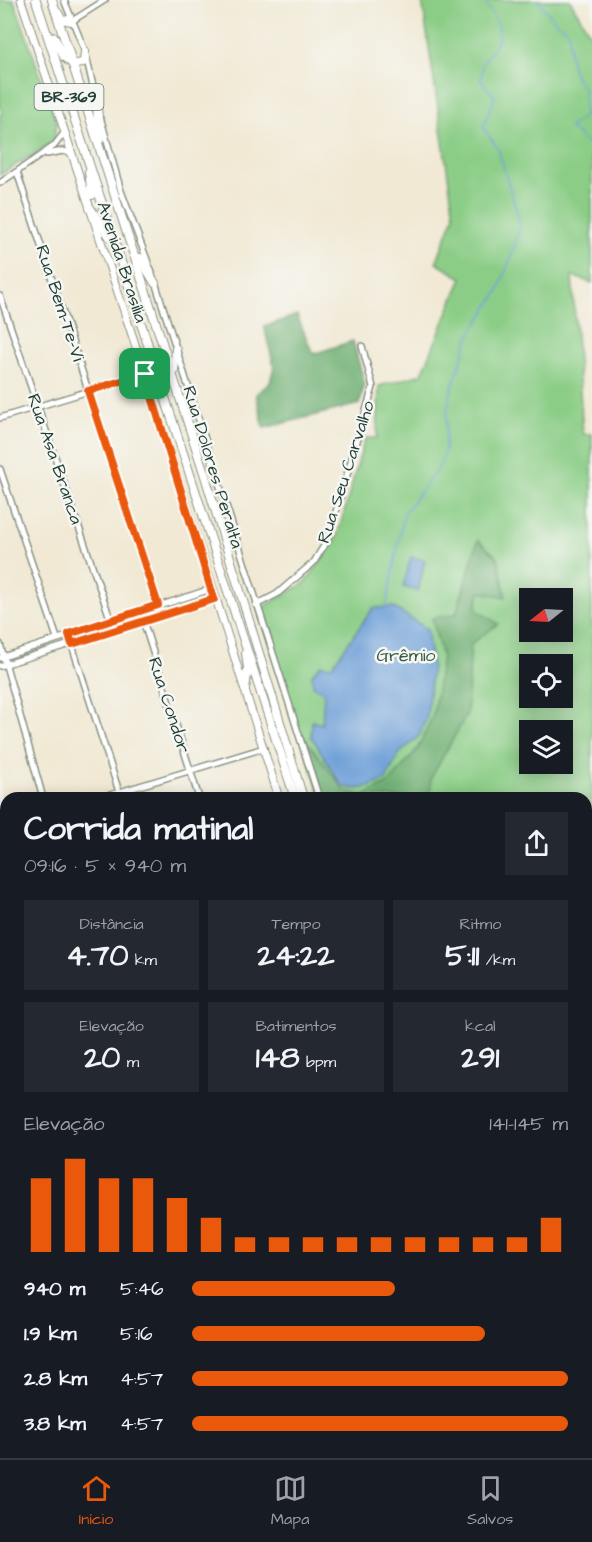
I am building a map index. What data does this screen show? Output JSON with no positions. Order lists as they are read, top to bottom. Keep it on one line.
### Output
{"streets":{"highway":["BR-369","Avenida Brasília"],"street":["Rua Bem-Te-Vi","Rua Asa Branca","Rua Dolores Peralta","Rua Seu Carvalho","Rua Condor"]},"crossings":[["Rua Dolores Peralta","Rua Seu Carvalho"]],"parks":["Grêmio"],"north":"left","page":{"heading":["Corrida matinal","09:16 · 5 × 940 m"],"stats":[["Distância","4.70 km"],["Tempo","24:22"],["Ritmo","5:11 /km"],["Elevação","20 m"],["Batimentos","148 bpm"],["kcal","291"]],"chart":["Elevação","141–145 m"],"list":[{"name":"940 m","note":"5:46"},{"name":"1.9 km","note":"5:16"},{"name":"2.8 km","note":"4:57"},{"name":"3.8 km","note":"4:57"}],"tabs":["Início","Mapa","Salvos"]}}
